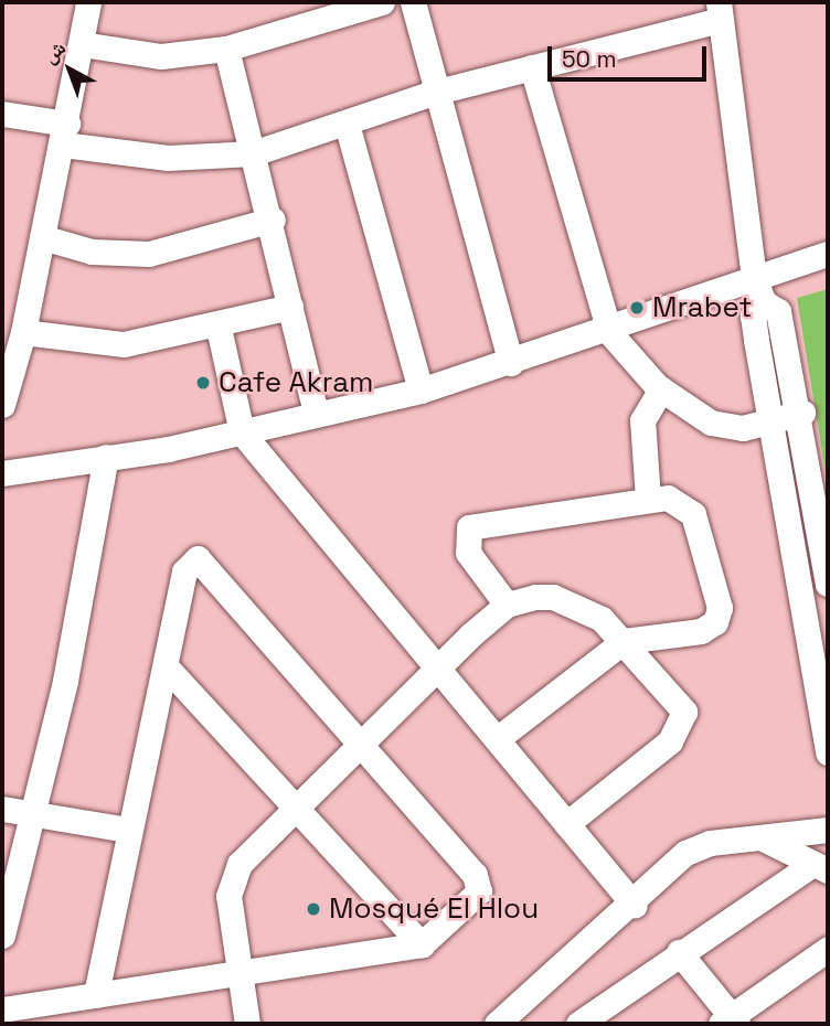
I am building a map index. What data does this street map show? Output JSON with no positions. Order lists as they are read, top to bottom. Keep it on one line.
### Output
{"places":["Mrabet","Cafe Akram","Mosqué El Hlou"],"scale_bar":"50 m","north":"top left"}
